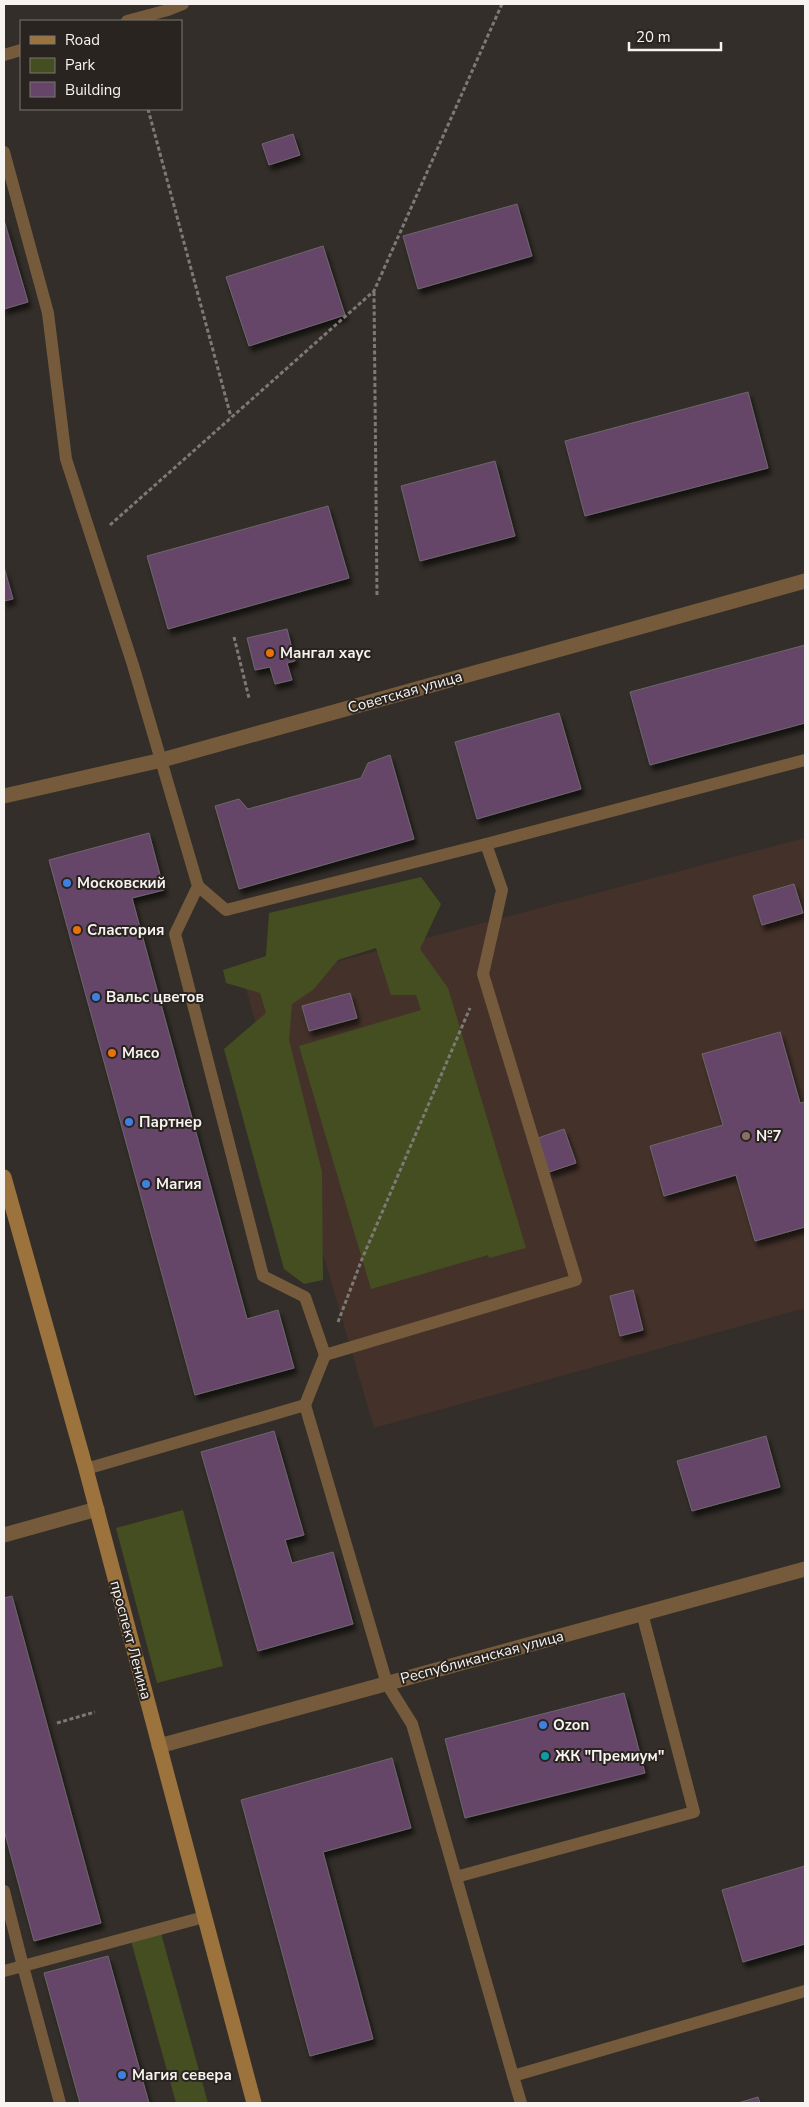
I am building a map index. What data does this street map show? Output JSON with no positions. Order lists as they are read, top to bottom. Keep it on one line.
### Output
{"streets":{"main road":["проспект Ленина"],"street":["Советская улица","Республиканская улица"]},"crossings":[["проспект Ленина","Республиканская улица"]],"places":["Мангал хаус","Московский","Сластория","Вальс цветов","Мясо","Партнер","№7","Магия","Ozon","ЖК \"Премиум\"","Магия севера"],"legend":["Road","Park","Building"],"scale_bar":"20 m"}
